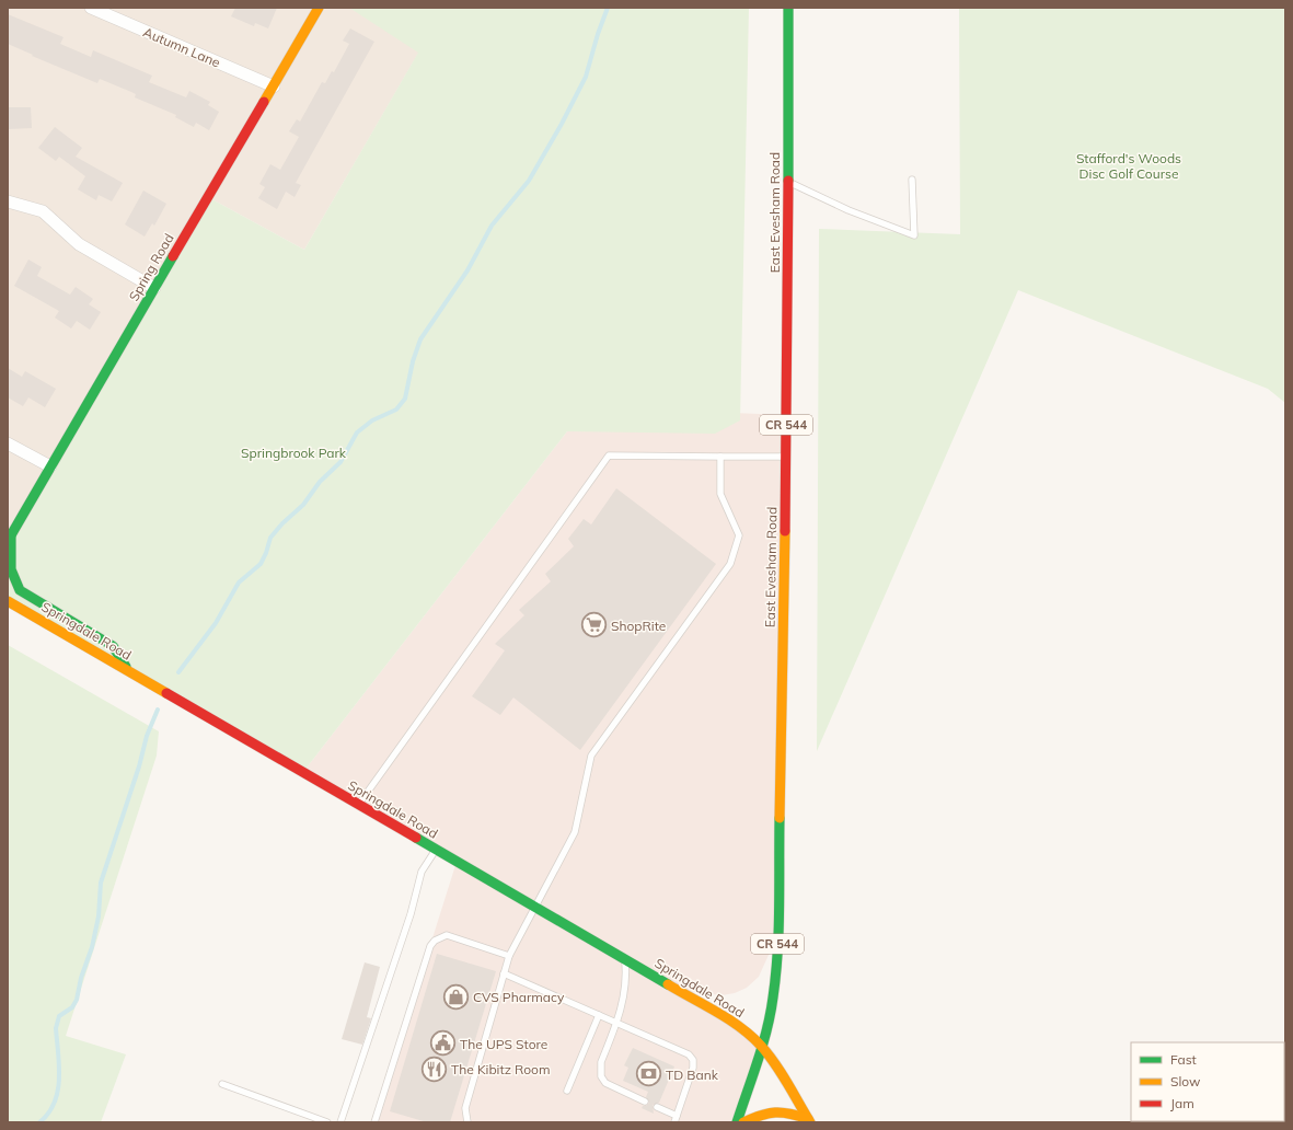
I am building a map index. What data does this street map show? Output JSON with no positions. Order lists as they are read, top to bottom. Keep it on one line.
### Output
{"streets":{"main road":["East Evesham Road","Spring Road","CR 544","Springdale Road"],"street":["Autumn Lane"]},"crossings":[["Autumn Lane","Spring Road"],["East Evesham Road","Springdale Road"]],"parks":["Stafford's Woods Disc Golf Course","Springbrook Park"],"places":{"supermarket":["ShopRite"],"shop":["CVS Pharmacy"],"public building":["The UPS Store"],"restaurant":["The Kibitz Room"],"bank":["TD Bank"]},"legend":["Fast","Slow","Jam"]}
